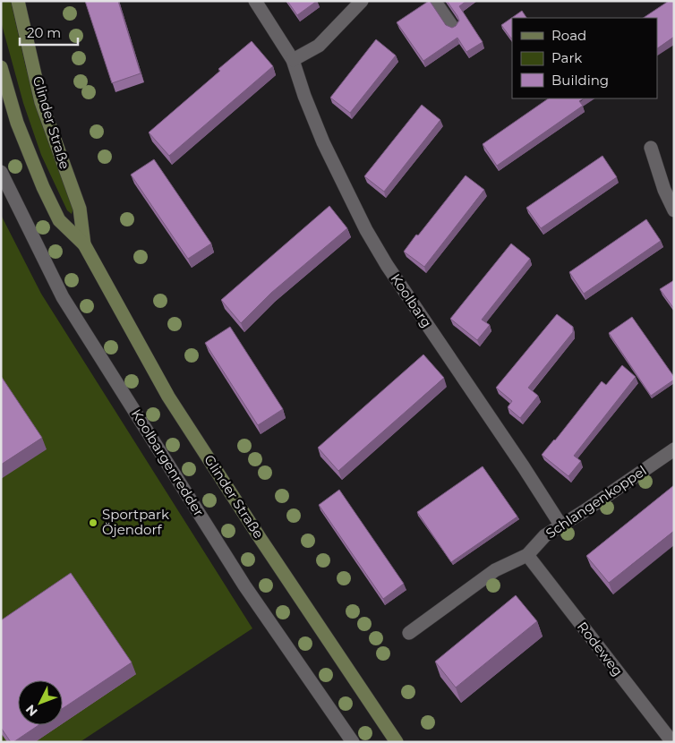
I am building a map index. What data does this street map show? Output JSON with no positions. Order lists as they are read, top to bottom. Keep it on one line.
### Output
{"streets":{"main road":["Glinder Straße"],"street":["Koolbarg","Koolbargenredder","Schlangenkoppel","Rodeweg"]},"crossings":[["Koolbarg","Schlangenkoppel"],["Schlangenkoppel","Rodeweg"]],"places":["Sportpark Öjendorf"],"legend":["Road","Park","Building"],"scale_bar":"20 m","north":"bottom left"}
